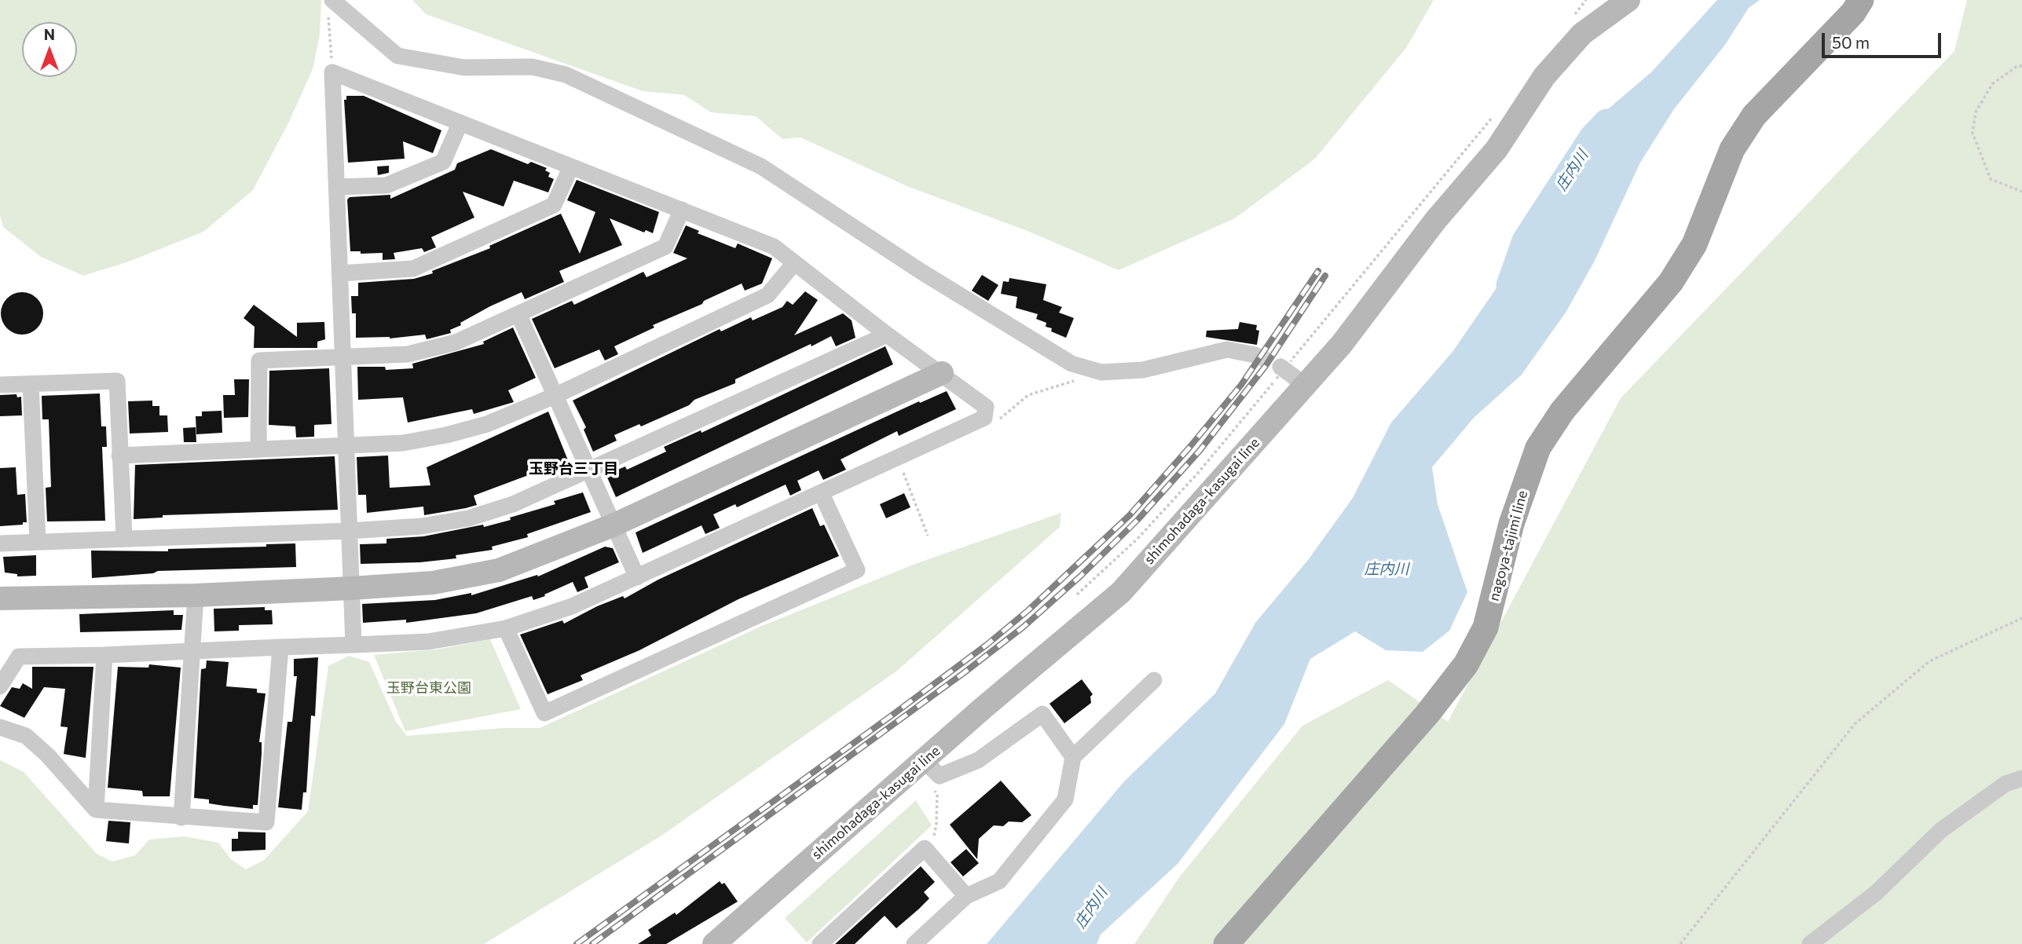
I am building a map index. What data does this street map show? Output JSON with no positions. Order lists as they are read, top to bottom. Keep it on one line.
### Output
{"streets":{"main road":["shimohadaga-kasugai line","nagoya-tajimi line"]},"districts":["玉野台三丁目"],"water":["庄内川"],"parks":["玉野台東公園"],"scale_bar":"50 m","north":"top"}
